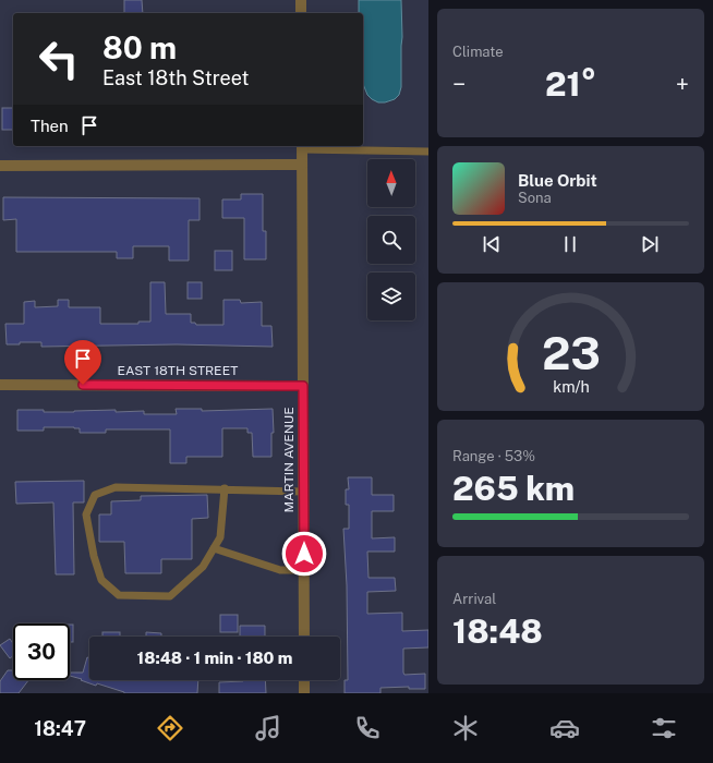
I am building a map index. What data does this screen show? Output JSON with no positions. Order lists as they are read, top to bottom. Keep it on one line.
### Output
{"streets":{"street":["EAST 18TH STREET","MARTIN AVENUE"]},"crossings":[["EAST 18TH STREET","MARTIN AVENUE"]],"north":"top","page":{"tile":["Climate",["Range · 53%","265 km"],["Arrival","18:48"]],"turn":["80 m","East 18th Street"],"heat":["−","21°","+"],"then":"Then","song":["Blue Orbit","Sona"],"limit":"30","trip":"18:48 · 1 min · 180 m","tabs":"18:47","gauge":["23","km/h"]}}
